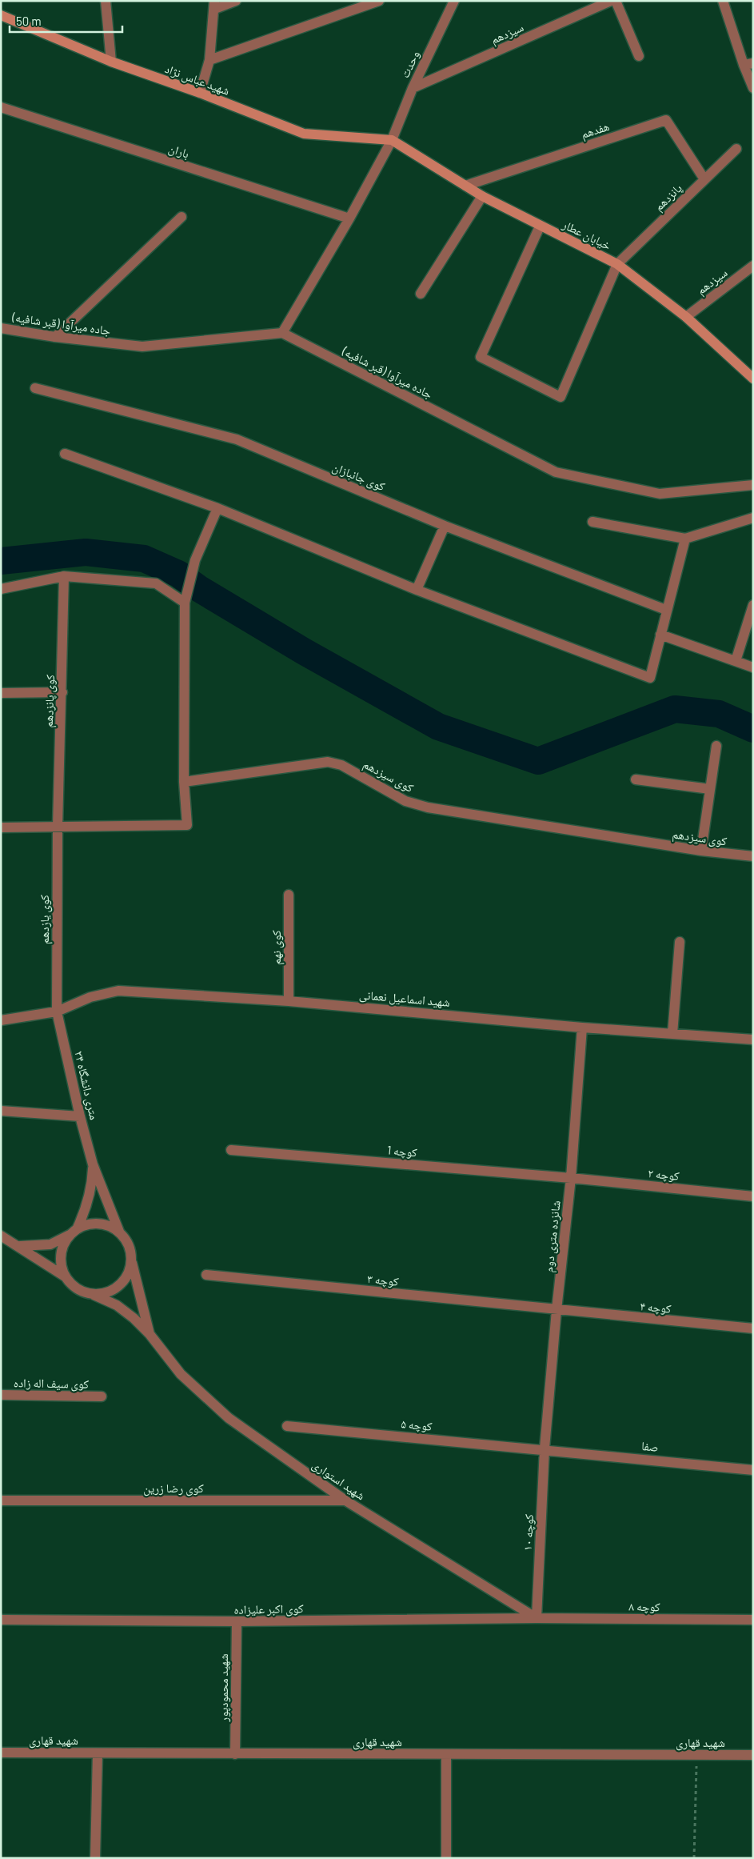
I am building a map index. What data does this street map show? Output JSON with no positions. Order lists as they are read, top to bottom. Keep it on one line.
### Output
{"streets":{"main road":["شهید عباس نژاد","خیابان عطار"],"street":["سیزدهم","وحدت","هفدهم","باران","پانزدهم","جاده میرآوا (قبر شافیه)","کوی جانبازان","کوی پانزدهم","کوی سیزدهم","کوی یازدهم","کوی نهم","شهید اسماعیل نعمانی","۲۴ متری دانشگاه","کوچه 1","کوچه ۲","شانزده متری دوم","کوچه ۳","کوچه ۴","کوی سیف اله زاده","کوچه ۵","صفا","شهید استواری","کوی رضا زرین","کوچه ۱۰","کوچه ۸","کوی اکبر علیزاده","شهید محمودپور","شهید قهاری"]},"crossings":[["سیزدهم","وحدت"],["سیزدهم","خیابان عطار"],["وحدت","شهید عباس نژاد"],["وحدت","باران"],["وحدت","خیابان عطار"],["وحدت","جاده میرآوا (قبر شافیه)"],["شهید عباس نژاد","خیابان عطار"],["هفدهم","پانزدهم"],["هفدهم","خیابان عطار"],["پانزدهم","خیابان عطار"],["کوی پانزدهم","کوی یازدهم"],["کوی یازدهم","شهید اسماعیل نعمانی"],["کوی یازدهم","۲۴ متری دانشگاه"],["کوی نهم","شهید اسماعیل نعمانی"],["شهید اسماعیل نعمانی","۲۴ متری دانشگاه"],["شهید اسماعیل نعمانی","شانزده متری دوم"],["۲۴ متری دانشگاه","شهید استواری"],["کوچه 1","کوچه ۲"],["کوچه 1","شانزده متری دوم"],["کوچه ۲","شانزده متری دوم"],["شانزده متری دوم","کوچه ۳"],["شانزده متری دوم","کوچه ۴"],["شانزده متری دوم","کوچه ۵"],["شانزده متری دوم","صفا"],["شانزده متری دوم","کوچه ۱۰"],["کوچه ۳","کوچه ۴"],["کوچه ۵","صفا"],["کوچه ۵","کوچه ۱۰"],["صفا","کوچه ۱۰"],["شهید استواری","کوی رضا زرین"],["شهید استواری","کوچه ۱۰"],["شهید استواری","کوچه ۸"],["شهید استواری","کوی اکبر علیزاده"],["کوچه ۱۰","کوچه ۸"],["کوچه ۱۰","کوی اکبر علیزاده"],["کوچه ۸","کوی اکبر علیزاده"],["کوی اکبر علیزاده","شهید محمودپور"],["شهید محمودپور","شهید قهاری"]],"scale_bar":"50 m"}
